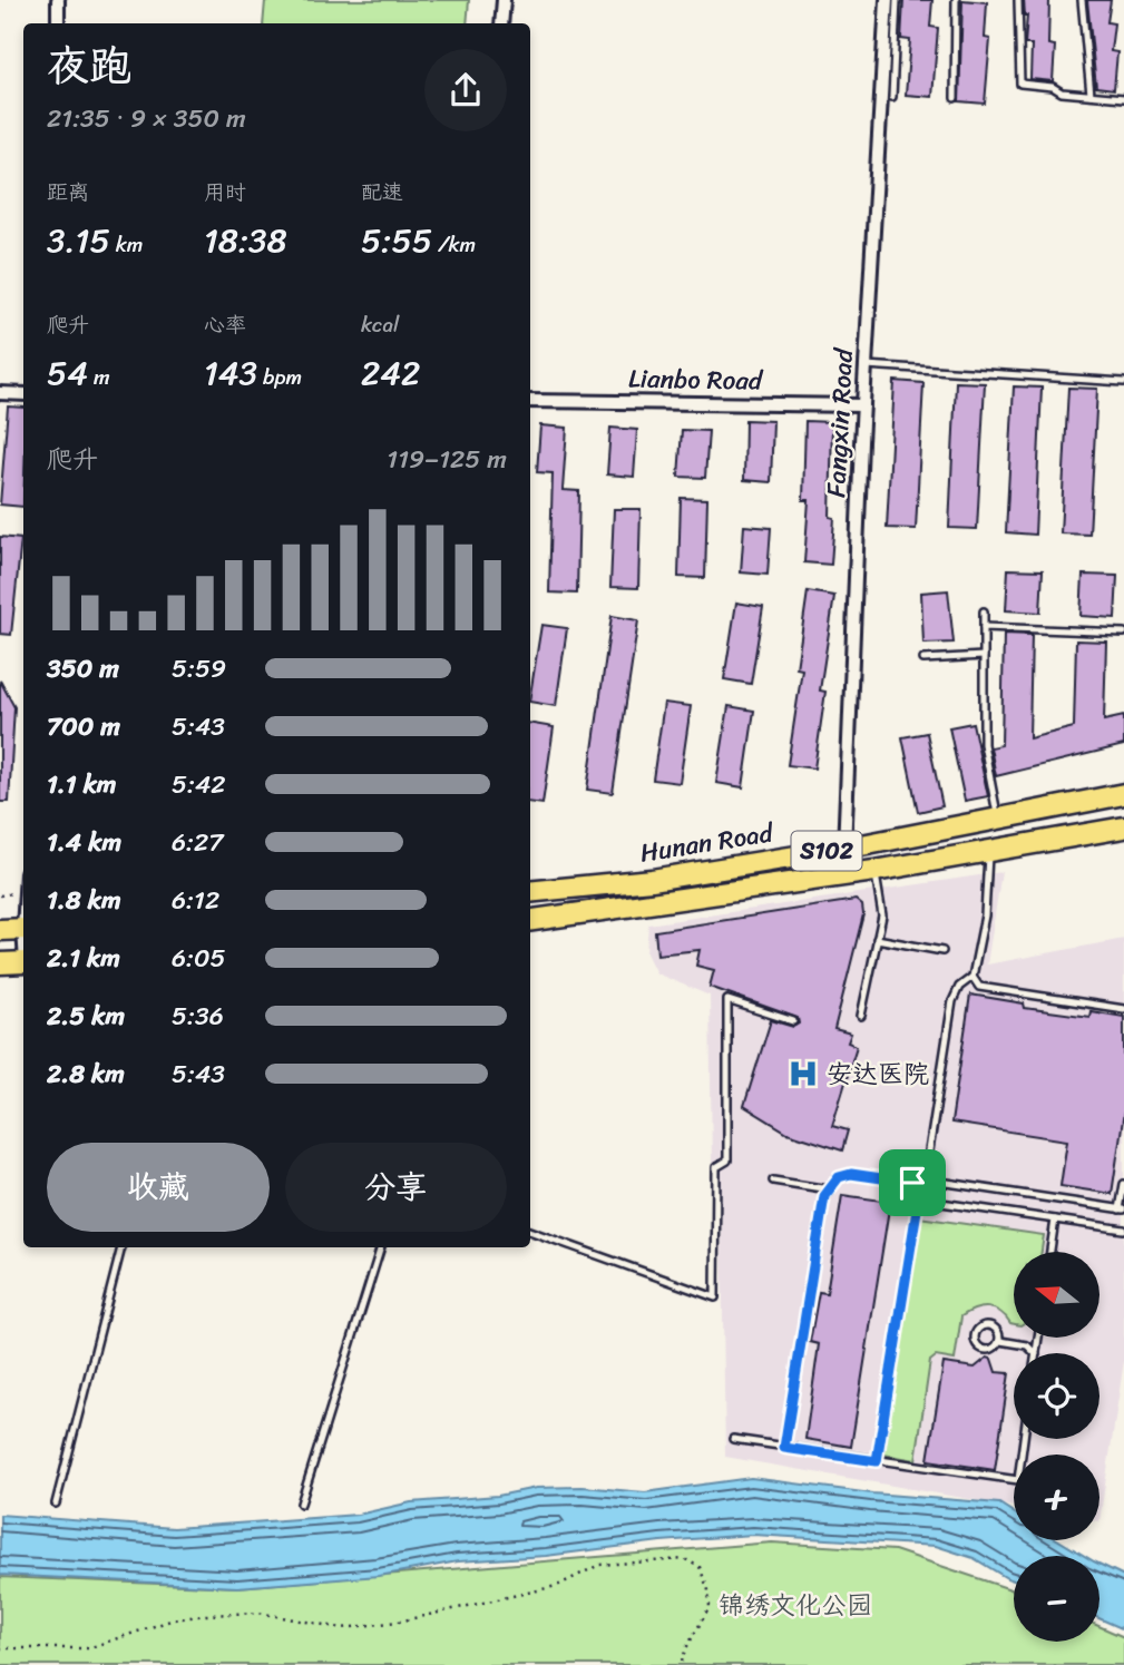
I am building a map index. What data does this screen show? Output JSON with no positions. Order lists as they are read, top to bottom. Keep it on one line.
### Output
{"streets":{"main road":["Hunan Road","S102"],"street":["Lianbo Road","Fangxin Road"]},"crossings":[["Lianbo Road","Fangxin Road"],["Fangxin Road","Hunan Road"]],"parks":["锦绣文化公园"],"places":{"hospital":["安达医院"]},"north":"left","page":{"heading":["夜跑","21:35 · 9 × 350 m"],"stats":[["距离","3.15 km"],["用时","18:38"],["配速","5:55 /km"],["爬升","54 m"],["心率","143 bpm"],["kcal","242"]],"chart":["爬升","119–125 m"],"list":[{"name":"350 m","note":"5:59"},{"name":"700 m","note":"5:43"},{"name":"1.1 km","note":"5:42"},{"name":"1.4 km","note":"6:27"},{"name":"1.8 km","note":"6:12"},{"name":"2.1 km","note":"6:05"},{"name":"2.5 km","note":"5:36"},{"name":"2.8 km","note":"5:43"}],"buttons":["收藏","分享"],"map_buttons":["+","−"]}}
